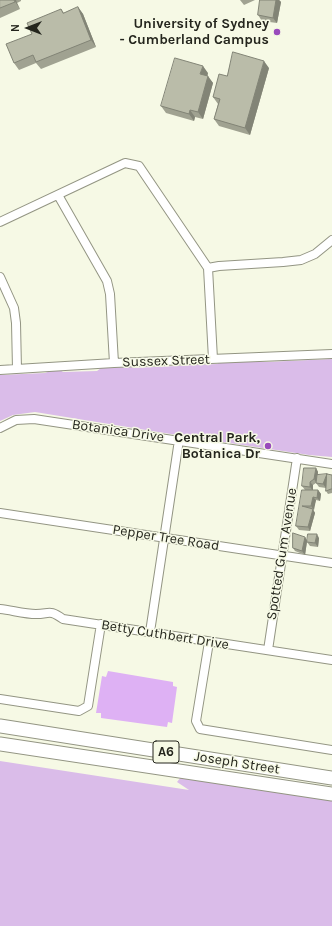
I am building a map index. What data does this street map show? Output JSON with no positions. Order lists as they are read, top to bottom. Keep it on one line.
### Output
{"streets":{"highway":["A6","Joseph Street"],"street":["Sussex Street","Botanica Drive","Pepper Tree Road","Spotted Gum Avenue","Betty Cuthbert Drive"]},"crossings":[["Botanica Drive","Spotted Gum Avenue"],["Pepper Tree Road","Spotted Gum Avenue"],["Spotted Gum Avenue","Betty Cuthbert Drive"]],"places":["University of Sydney - Cumberland Campus","Central Park, Botanica Dr"],"north":"left"}
